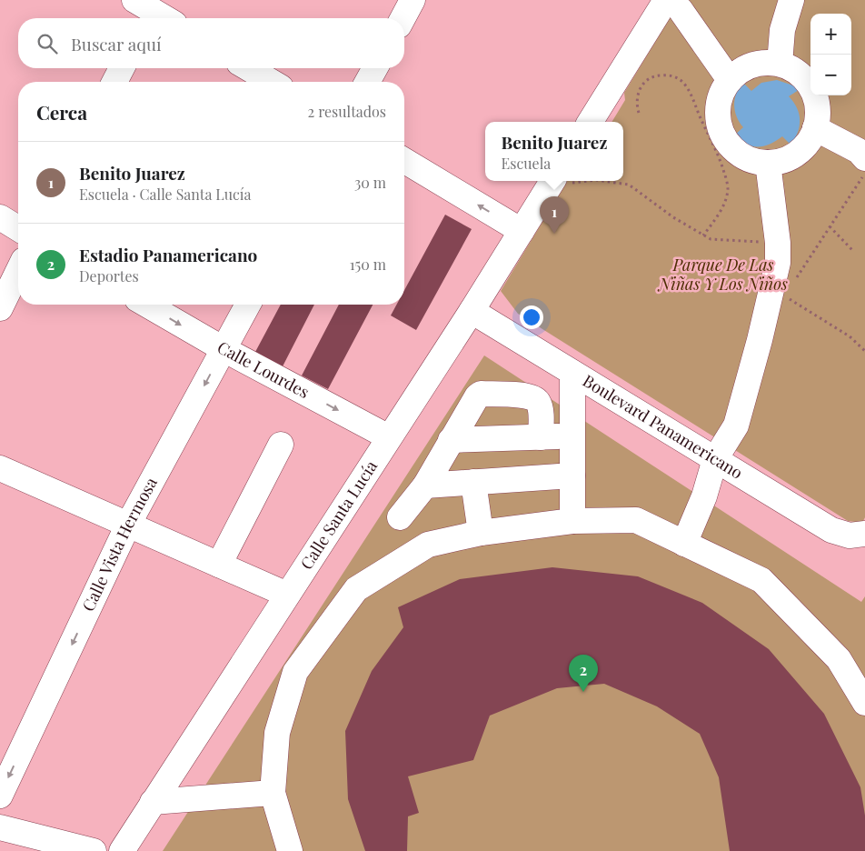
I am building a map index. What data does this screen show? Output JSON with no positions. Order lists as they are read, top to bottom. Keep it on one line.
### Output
{"streets":{"street":["Calle Lourdes","Boulevard Panamericano","Calle Santa Lucía","Calle Vista Hermosa"]},"crossings":[["Calle Lourdes","Calle Santa Lucía"],["Calle Lourdes","Calle Vista Hermosa"],["Boulevard Panamericano","Calle Santa Lucía"]],"parks":["Parque De Las Niñas Y Los Niños"],"page":{"map_buttons":["+","−"],"search":"Buscar aquí","heading":["Cerca","2 resultados"],"popup":["Benito Juarez","Escuela"],"list":[{"mark":"1","name":"Benito Juarez","note":"Escuela · Calle Santa Lucía","value":"30 m"},{"mark":"2","name":"Estadio Panamericano","note":"Deportes","value":"150 m"}],"pins":["1","2"]}}
